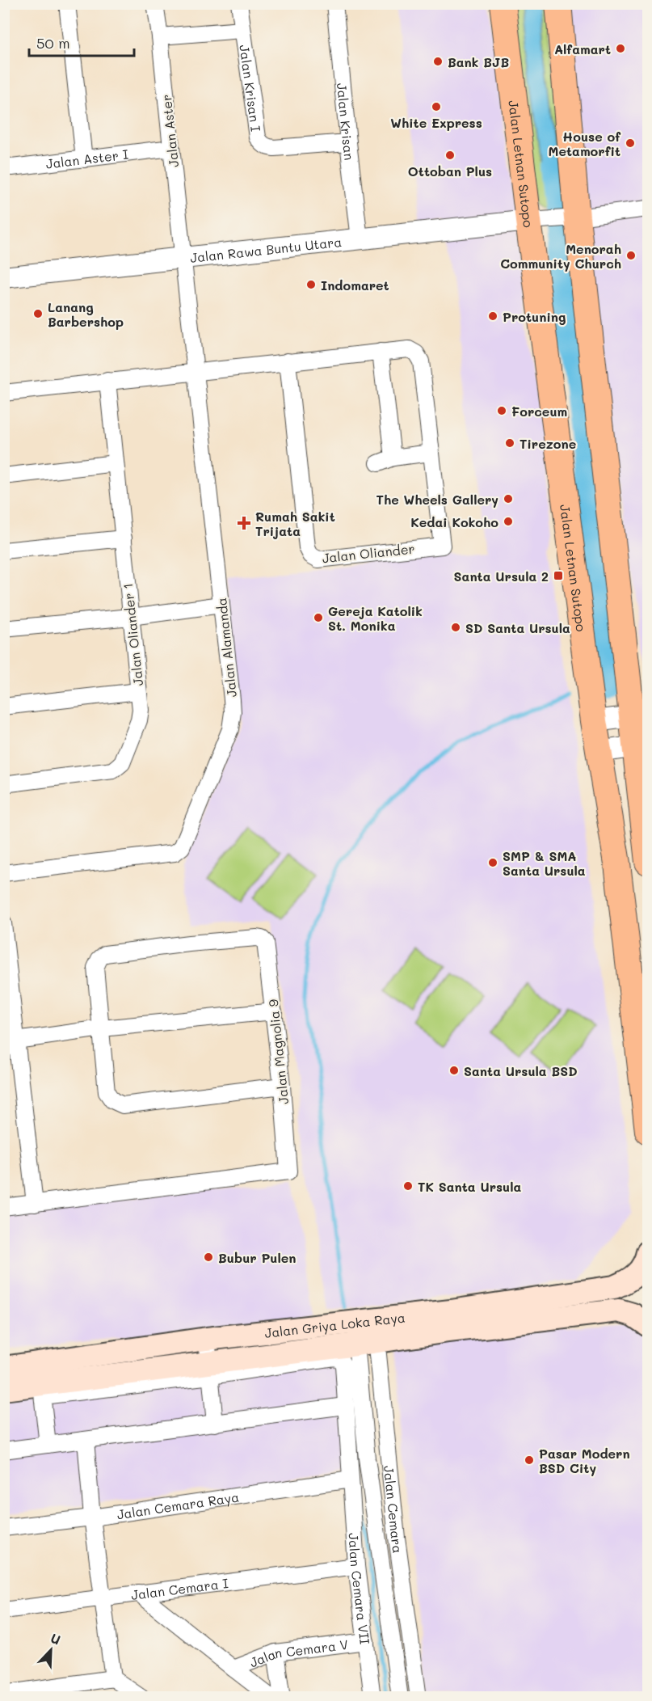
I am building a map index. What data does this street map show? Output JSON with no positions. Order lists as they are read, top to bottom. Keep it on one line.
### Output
{"streets":{"main road":["Jalan Letnan Sutopo","Jalan Griya Loka Raya"],"street":["Jalan Krisan I","Jalan Krisan","Jalan Aster","Jalan Aster I","Jalan Rawa Buntu Utara","Jalan Oliander","Jalan Oliander 1","Jalan Alamanda","Jalan Magnolia 9","Jalan Cemara Raya","Jalan Cemara","Jalan Cemara I","Jalan Cemara VII","Jalan Cemara V"]},"crossings":[["Jalan Krisan I","Jalan Krisan"],["Jalan Krisan","Jalan Rawa Buntu Utara"],["Jalan Aster","Jalan Aster I"],["Jalan Aster","Jalan Rawa Buntu Utara"],["Jalan Aster","Jalan Alamanda"],["Jalan Letnan Sutopo","Jalan Rawa Buntu Utara"],["Jalan Rawa Buntu Utara","Jalan Alamanda"],["Jalan Oliander","Jalan Oliander 1"],["Jalan Oliander","Jalan Alamanda"],["Jalan Griya Loka Raya","Jalan Cemara"],["Jalan Griya Loka Raya","Jalan Cemara VII"],["Jalan Cemara Raya","Jalan Cemara VII"],["Jalan Cemara I","Jalan Cemara VII"],["Jalan Cemara I","Jalan Cemara V"],["Jalan Cemara VII","Jalan Cemara V"]],"places":{"other":["Alfamart","Bank BJB","White Express","House of Metamorfit","Ottoban Plus","Menorah Community Church","Indomaret","Lanang Barbershop","Protuning","Forceum","Tirezone","The Wheels Gallery","Kedai Kokoho","Gereja Katolik St. Monika","SD Santa Ursula","SMP & SMA Santa Ursula","Santa Ursula BSD","TK Santa Ursula","Bubur Pulen","Pasar Modern BSD City"],"health":["Rumah Sakit Trijata"],"transit":["Santa Ursula 2"]},"scale_bar":"50 m","north":"top right"}
